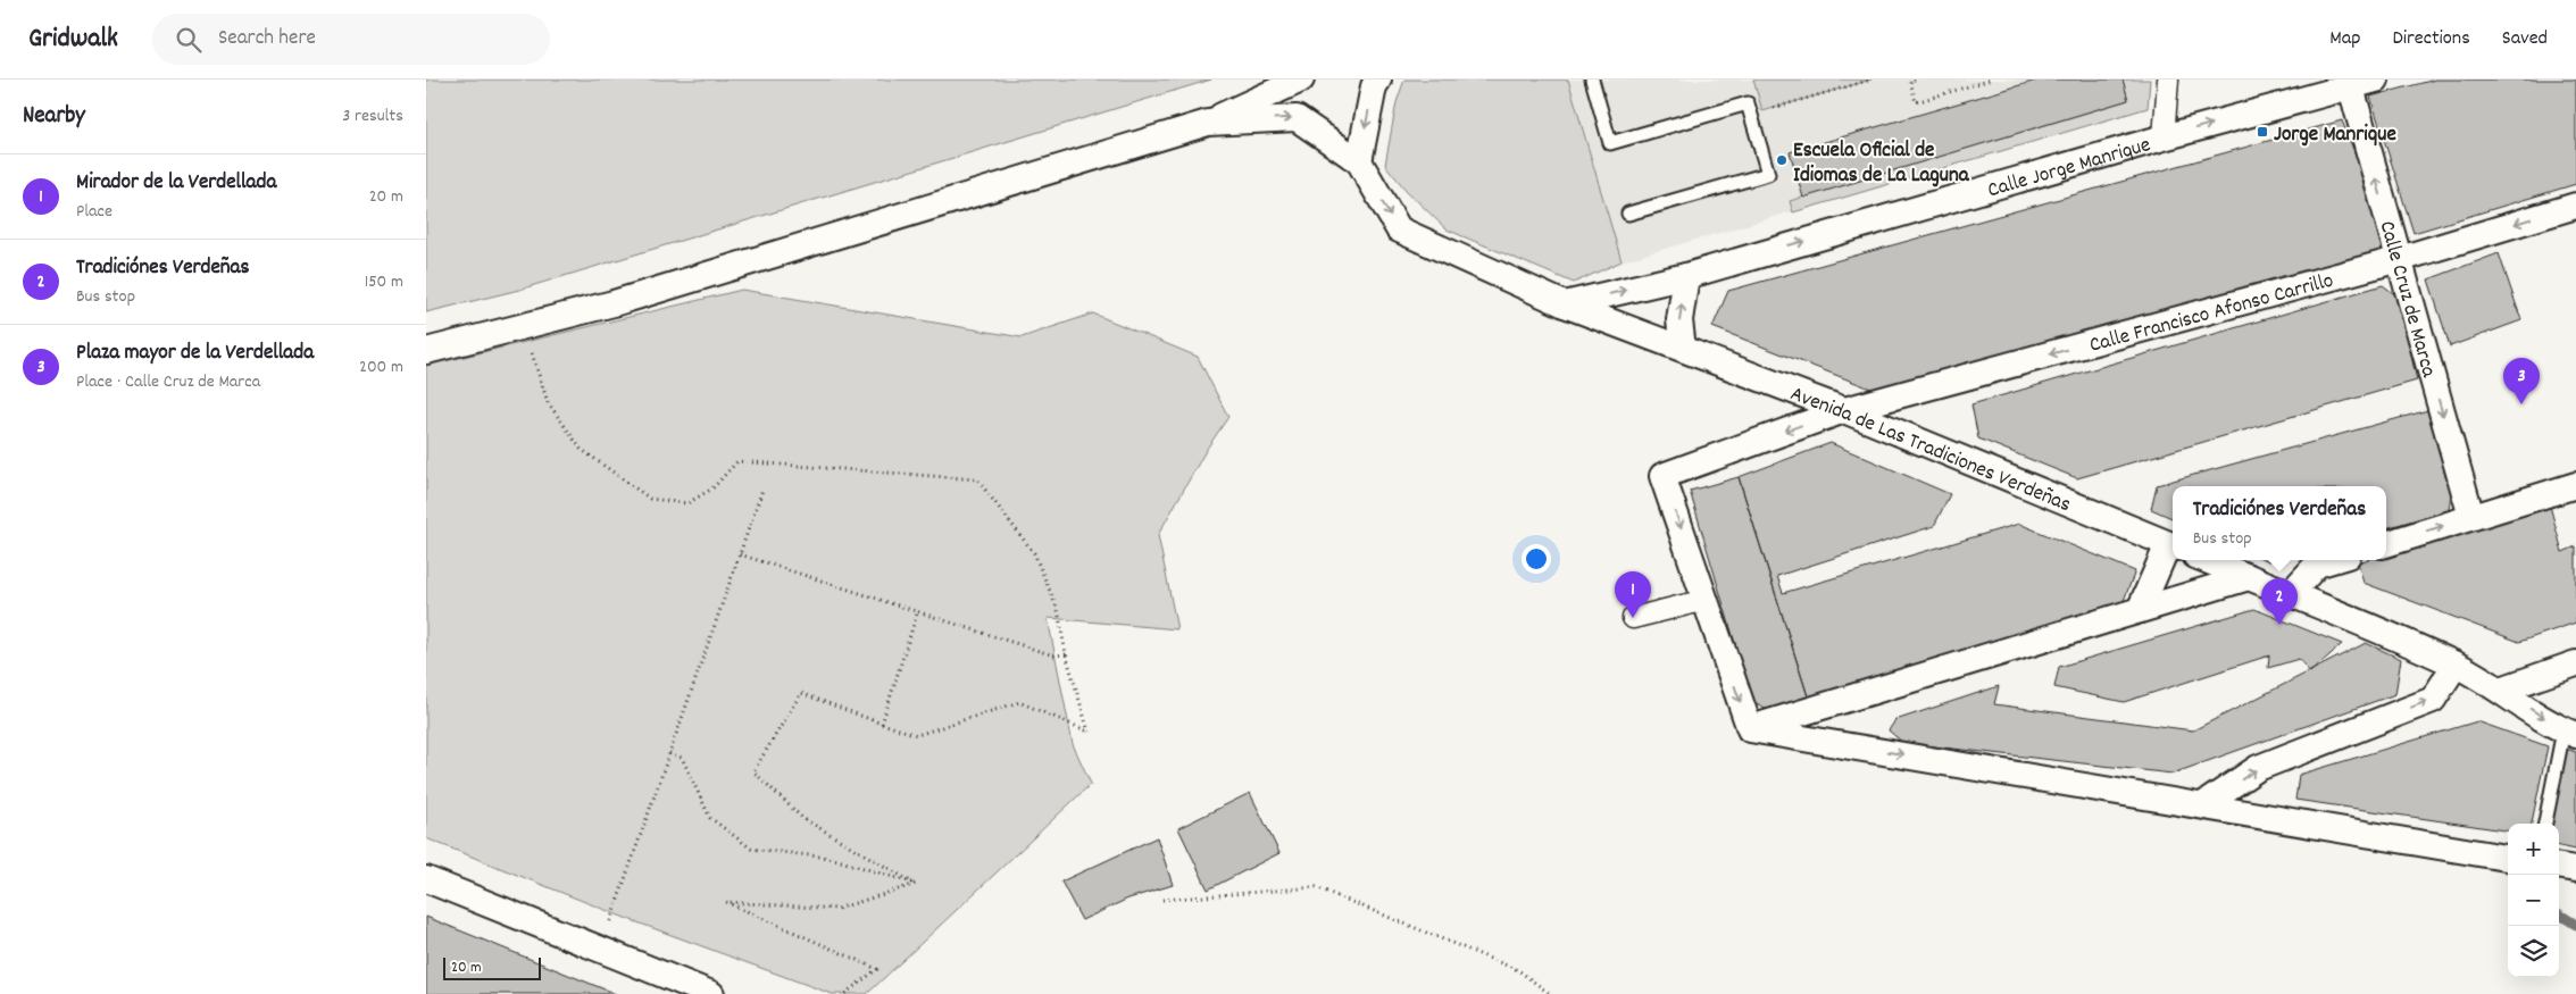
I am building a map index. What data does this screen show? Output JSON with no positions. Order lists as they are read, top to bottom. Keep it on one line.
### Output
{"streets":{"street":["Calle Jorge Manrique","Calle Cruz de Marca","Calle Francisco Afonso Carrillo","Avenida de Las Tradiciones Verdeñas"]},"crossings":[["Calle Jorge Manrique","Calle Cruz de Marca"],["Calle Jorge Manrique","Avenida de Las Tradiciones Verdeñas"],["Calle Cruz de Marca","Calle Francisco Afonso Carrillo"],["Calle Francisco Afonso Carrillo","Avenida de Las Tradiciones Verdeñas"]],"one_way":["Calle Jorge Manrique","Calle Francisco Afonso Carrillo"],"places":{"transit":["Jorge Manrique"],"other":["Escuela Oficial de Idiomas de La Laguna"]},"scale_bar":"20 m","page":{"header":"Gridwalk","search":"Search here","nav":["Map","Directions","Saved"],"heading":["Nearby","3 results"],"list":[{"mark":"1","name":"Mirador de la Verdellada","note":"Place","value":"20 m"},{"mark":"2","name":"Tradiciónes Verdeñas","note":"Bus stop","value":"150 m"},{"mark":"3","name":"Plaza mayor de la Verdellada","note":"Place · Calle Cruz de Marca","value":"200 m"}],"pins":["3","1","2"],"popup":["Tradiciónes Verdeñas","Bus stop"],"map_buttons":["+","−"],"scale":"20 m"}}
